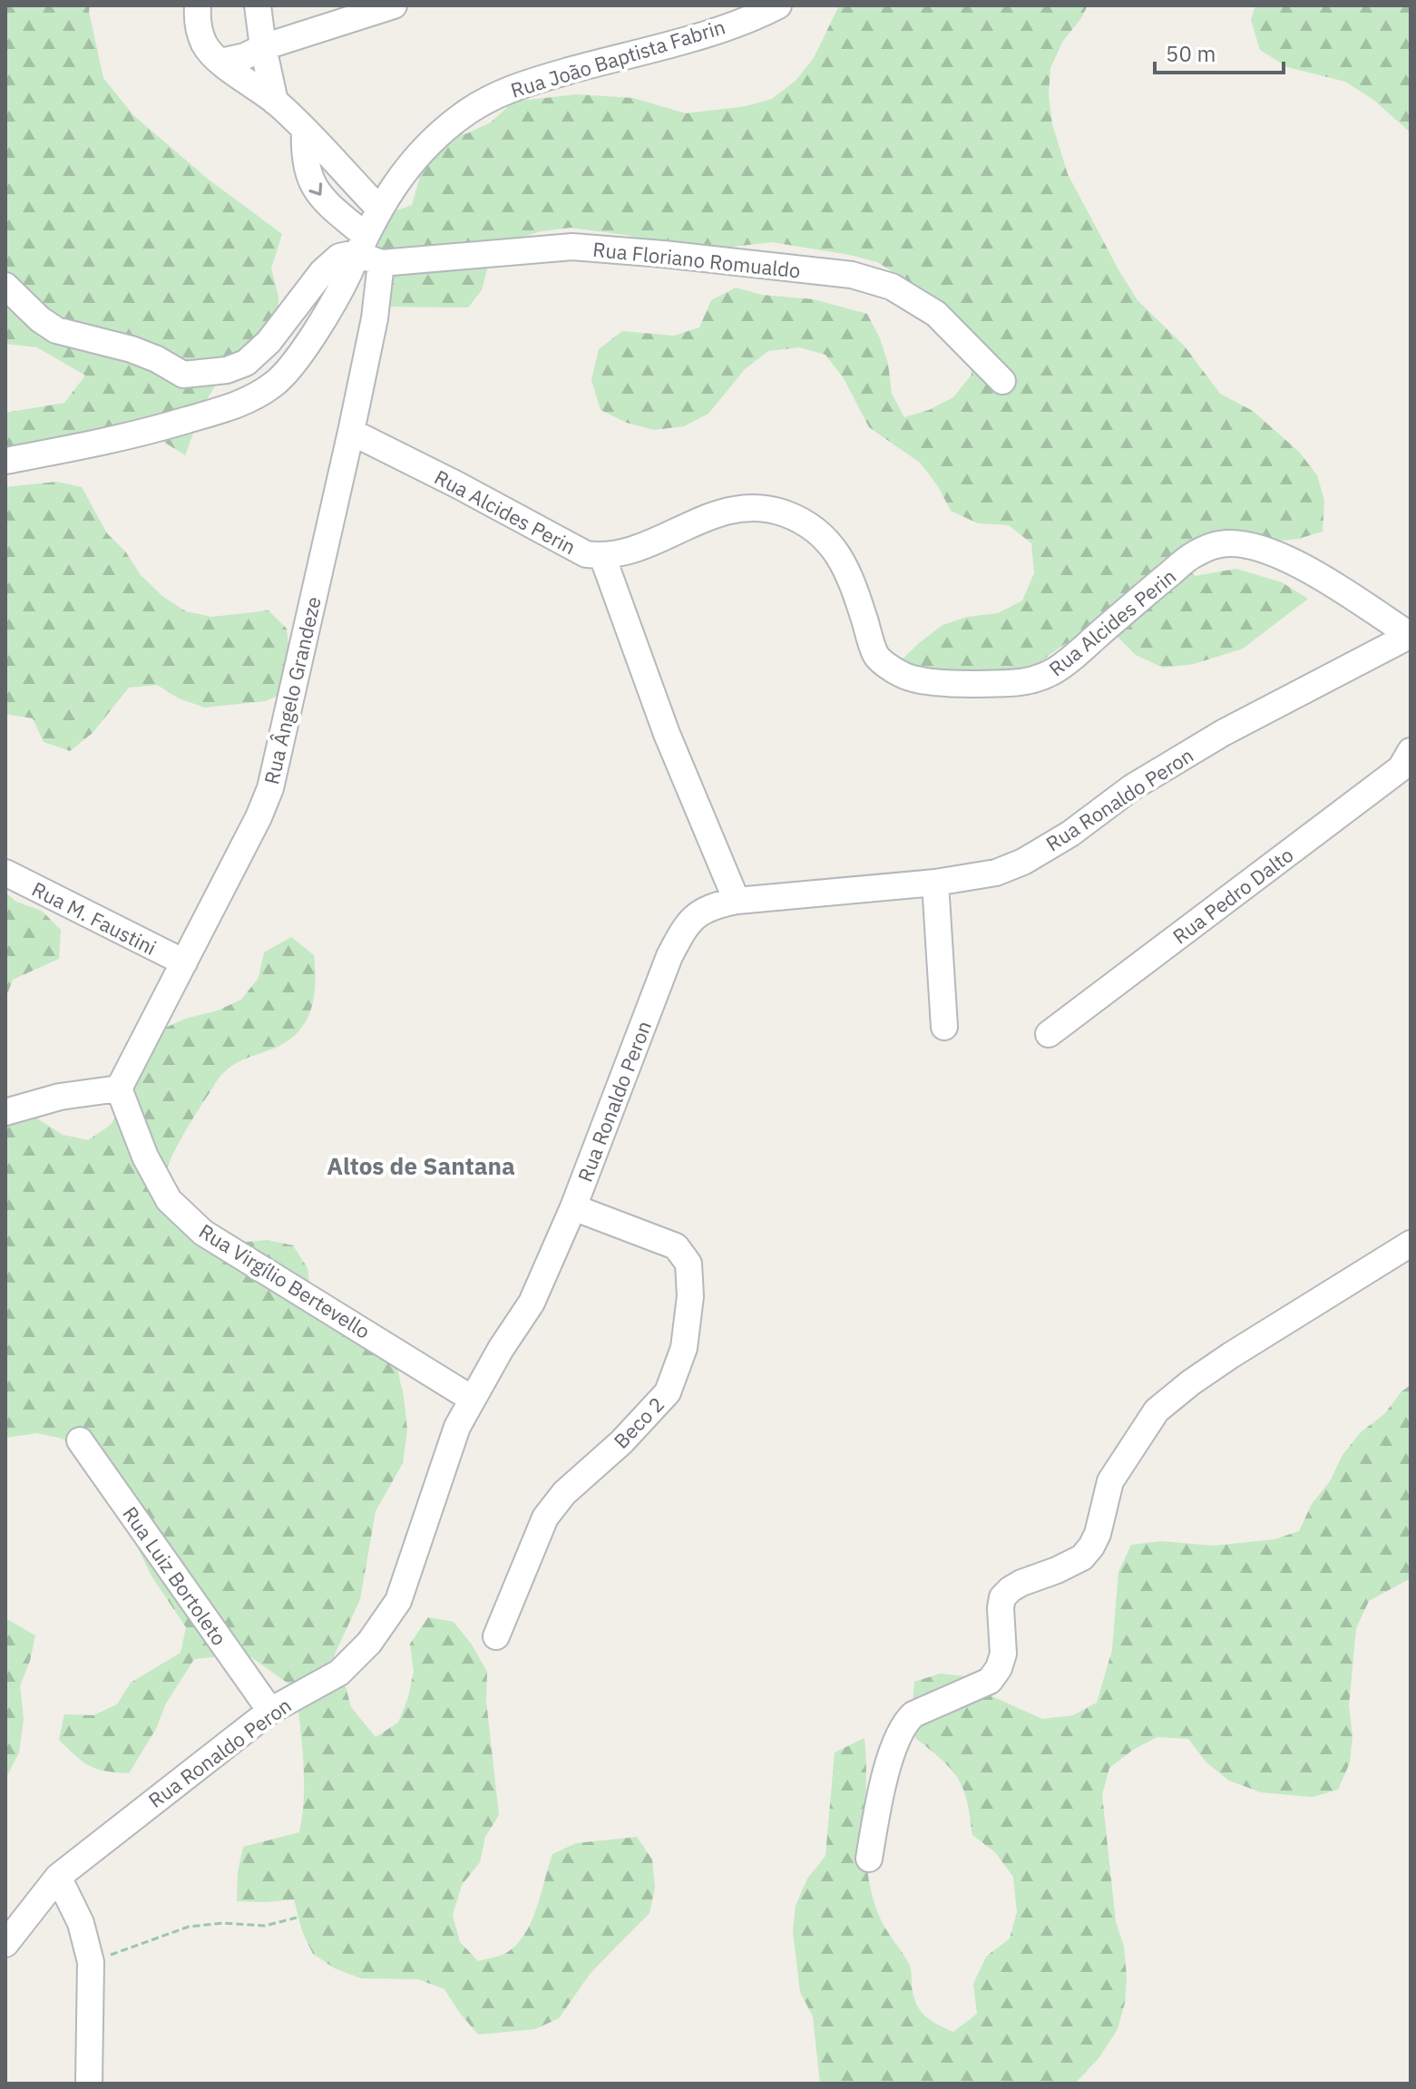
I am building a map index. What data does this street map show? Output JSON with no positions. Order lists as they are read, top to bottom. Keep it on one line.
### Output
{"streets":{"street":["Rua João Baptista Fabrin","Rua Floriano Romualdo","Rua Alcides Perin","Rua Ângelo Grandeze","Rua Ronaldo Peron","Rua Pedro Dalto","Rua M. Faustini","Rua Virgílio Bertevello","Beco 2","Rua Luiz Bortoleto"]},"crossings":[["Rua João Baptista Fabrin","Rua Floriano Romualdo"],["Rua Floriano Romualdo","Rua Ângelo Grandeze"],["Rua Alcides Perin","Rua Ângelo Grandeze"],["Rua Alcides Perin","Rua Ronaldo Peron"],["Rua Ângelo Grandeze","Rua M. Faustini"],["Rua Ângelo Grandeze","Rua Virgílio Bertevello"],["Rua Ronaldo Peron","Rua Virgílio Bertevello"],["Rua Ronaldo Peron","Beco 2"],["Rua Ronaldo Peron","Rua Luiz Bortoleto"]],"districts":["Altos de Santana"],"scale_bar":"50 m"}
